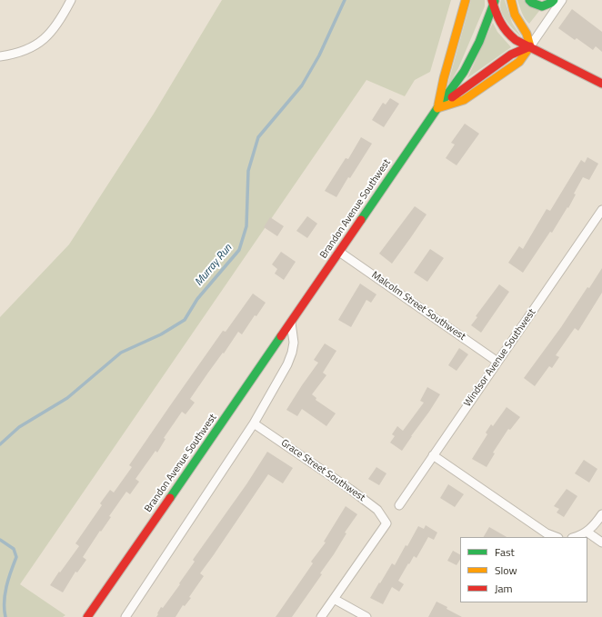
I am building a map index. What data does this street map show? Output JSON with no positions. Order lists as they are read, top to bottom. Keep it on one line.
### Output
{"streets":{"main road":["Brandon Avenue Southwest"],"street":["Malcolm Street Southwest","Windsor Avenue Southwest","Grace Street Southwest"]},"crossings":[["Brandon Avenue Southwest","Malcolm Street Southwest"],["Malcolm Street Southwest","Windsor Avenue Southwest"]],"water":["Murray Run"],"legend":["Fast","Slow","Jam"]}
